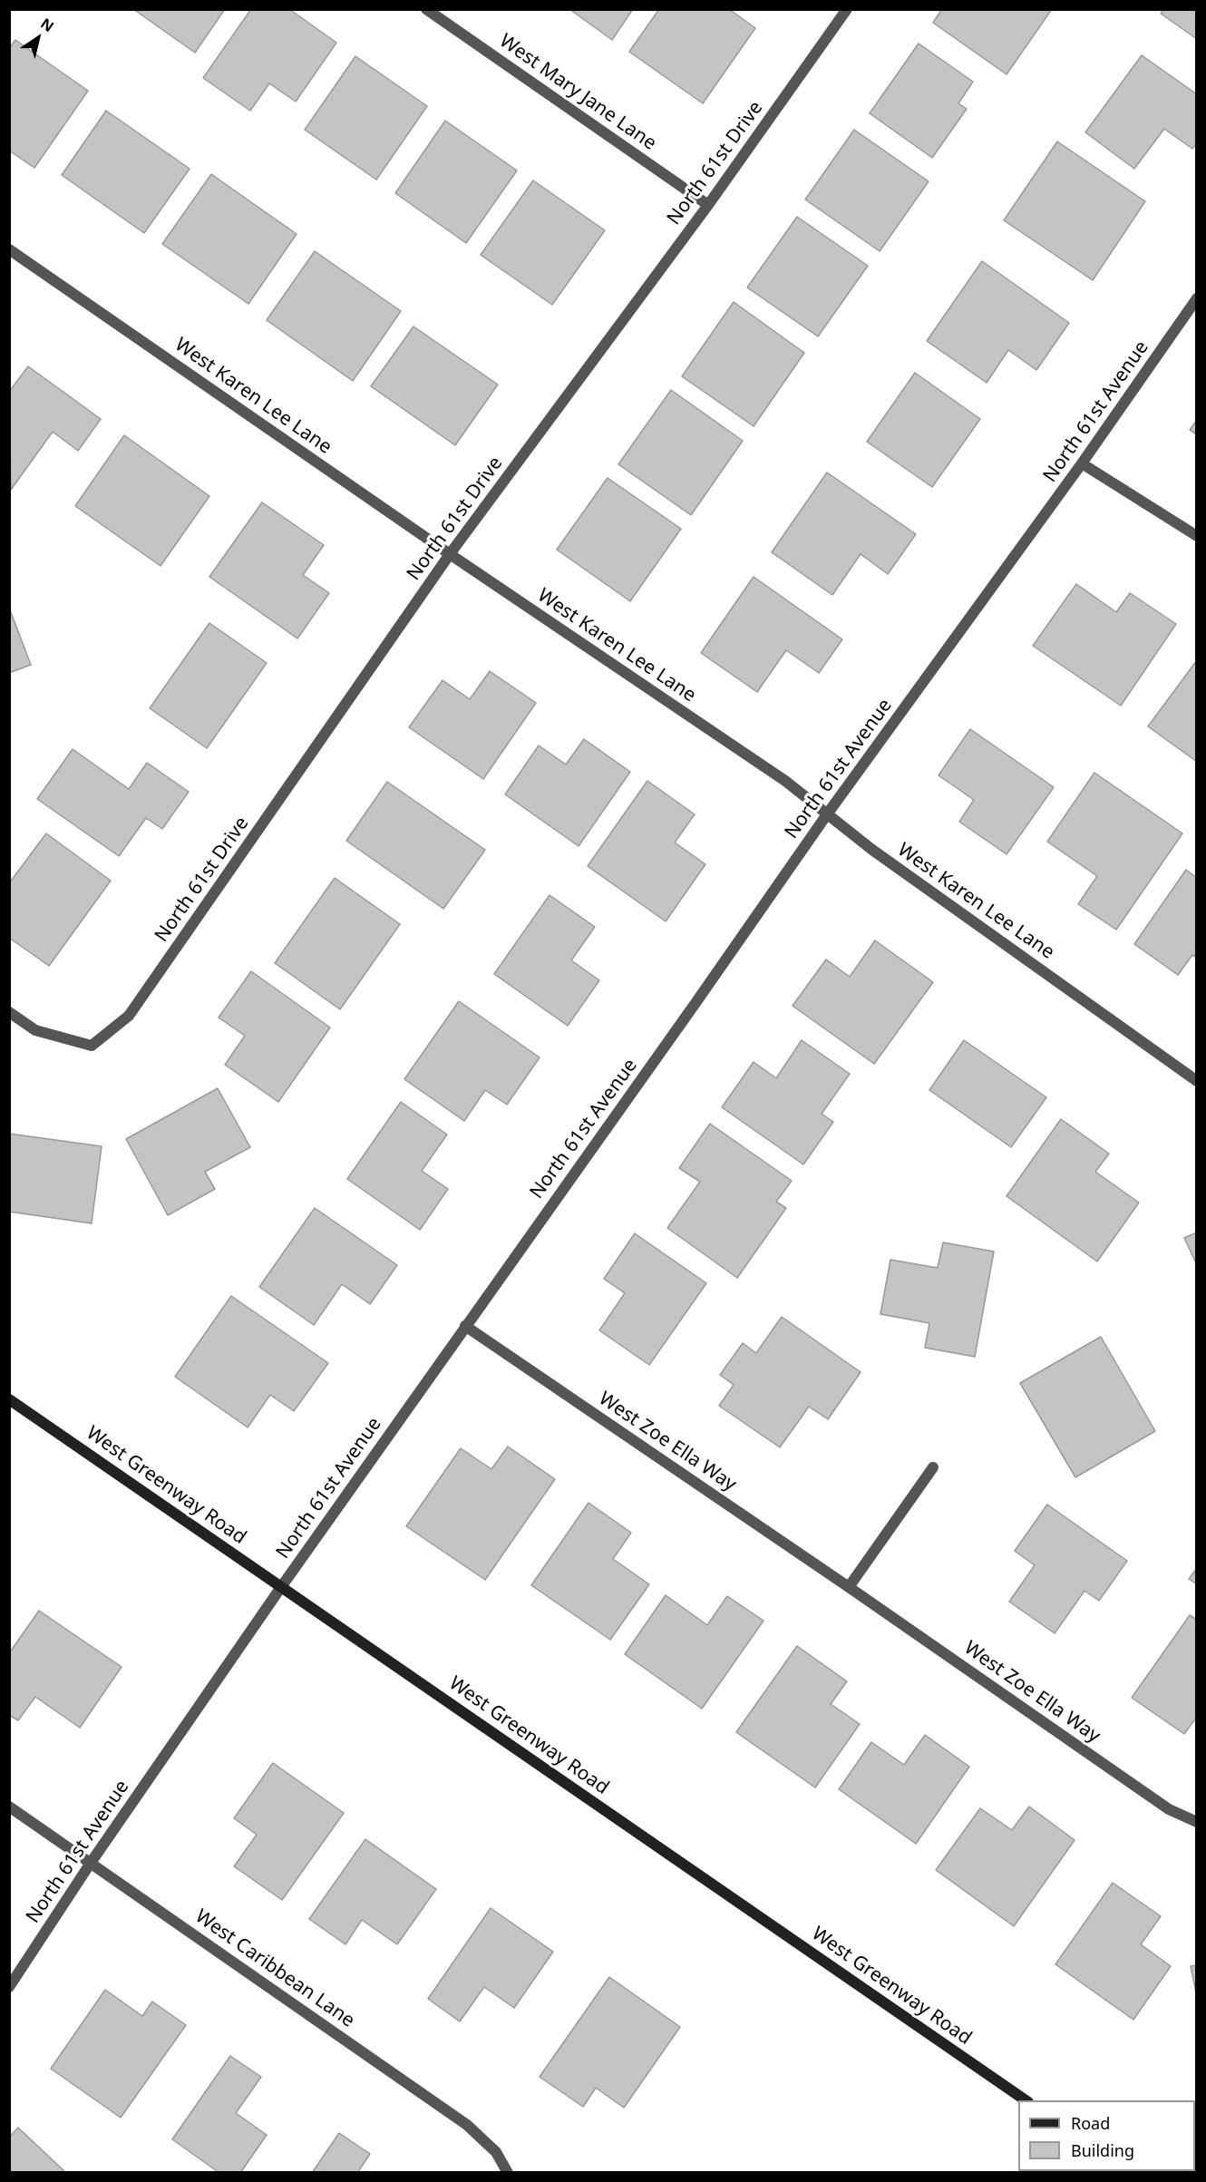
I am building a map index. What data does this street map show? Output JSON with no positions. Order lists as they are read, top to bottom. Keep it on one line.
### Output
{"streets":{"main road":["West Greenway Road"],"street":["West Mary Jane Lane","North 61st Drive","West Karen Lee Lane","North 61st Avenue","West Zoe Ella Way","West Caribbean Lane"]},"crossings":[["West Mary Jane Lane","North 61st Drive"],["North 61st Drive","West Karen Lee Lane"],["West Karen Lee Lane","North 61st Avenue"],["North 61st Avenue","West Zoe Ella Way"],["North 61st Avenue","West Greenway Road"],["North 61st Avenue","West Caribbean Lane"]],"legend":["Road","Building"],"north":"top right"}
